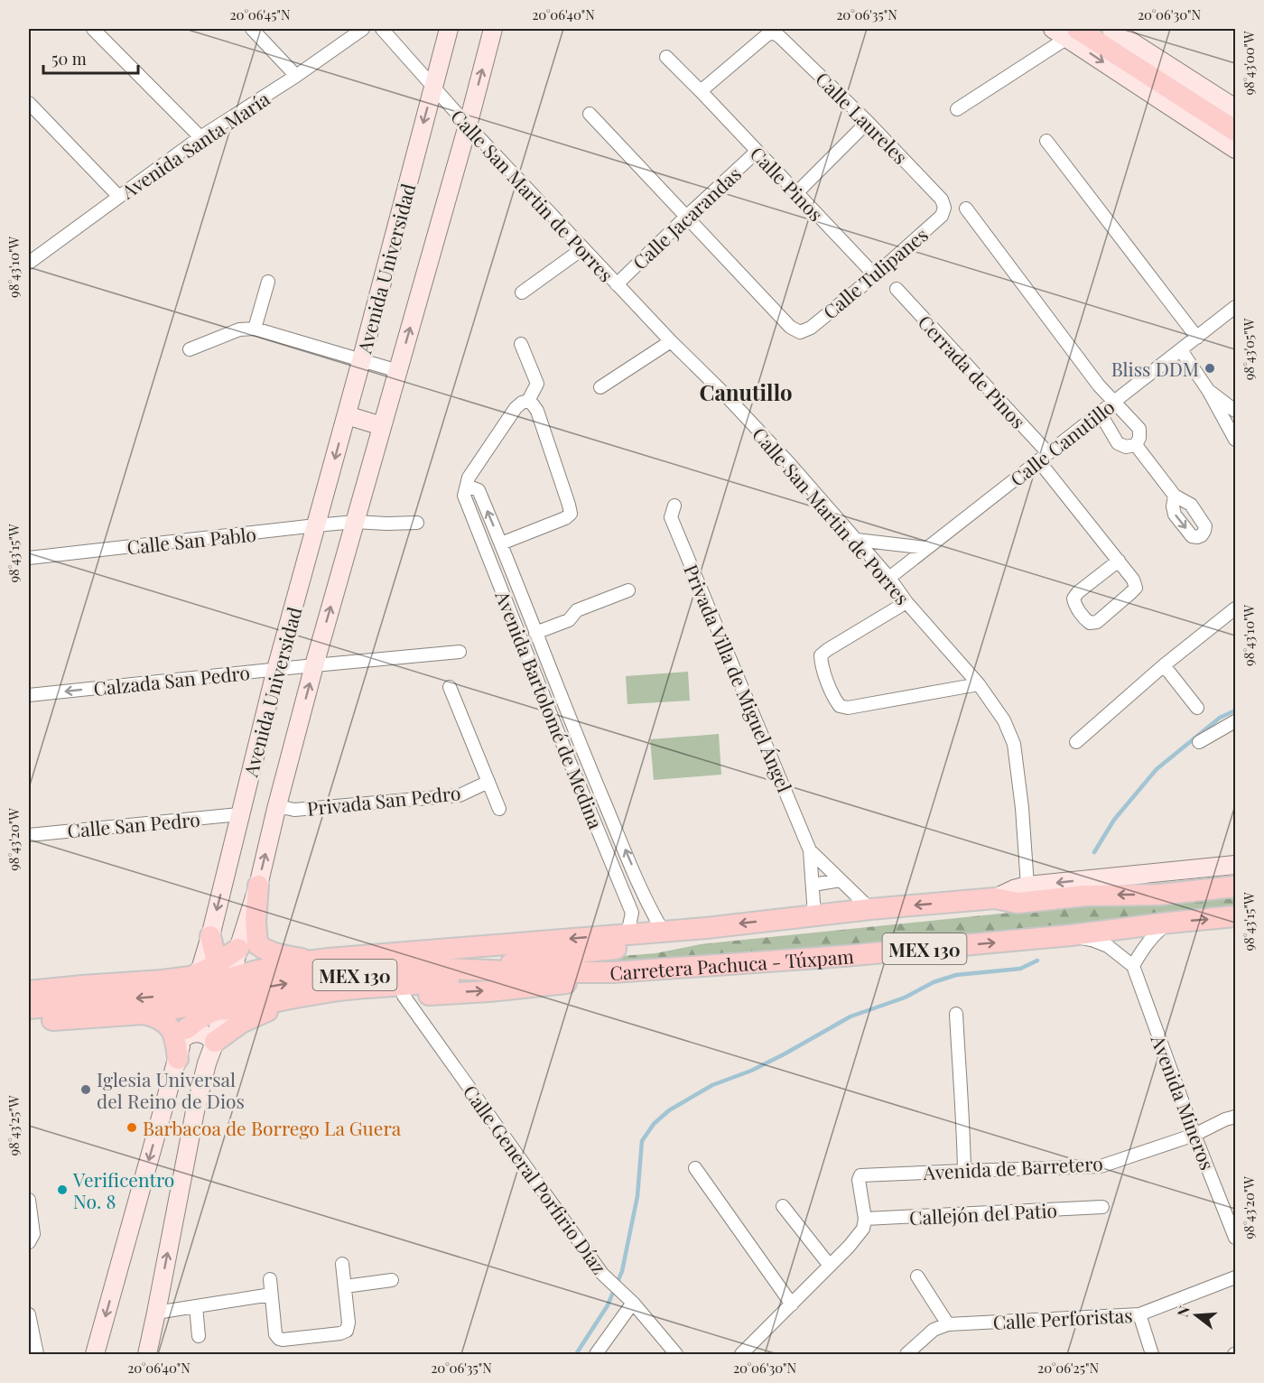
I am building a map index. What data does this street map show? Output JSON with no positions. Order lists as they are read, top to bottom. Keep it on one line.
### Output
{"streets":{"main road":["Avenida Universidad","MEX 130","Carretera Pachuca - Túxpam"],"street":["Calle Laureles","Avenida Santa María","Calle Pinos","Calle San Martin de Porres","Calle Jacarandas","Calle Tulipanes","Cerrada de Pinos","Calle Canutillo","Calle San Pablo","Privada Villa de Miguel Ángel","Calzada San Pedro","Avenida Bartolomé de Medina","Privada San Pedro","Calle San Pedro","Avenida Mineros","Avenida de Barretero","Calle General Porfirio Díaz","Callejón del Patio","Calle Perforistas"]},"crossings":[["Calle Laureles","Calle Pinos"],["Calle Laureles","Calle Tulipanes"],["Calle Pinos","Calle Jacarandas"],["Calle Pinos","Calle Tulipanes"],["Calle San Martin de Porres","Calle Jacarandas"],["Calle San Martin de Porres","Avenida Universidad"],["Calle San Martin de Porres","Calle Canutillo"],["Calle San Martin de Porres","Carretera Pachuca - Túxpam"],["Calle Jacarandas","Calle Tulipanes"],["Avenida Universidad","Calle San Pablo"],["Avenida Universidad","Calzada San Pedro"],["Avenida Universidad","Privada San Pedro"],["Avenida Universidad","Calle San Pedro"],["Cerrada de Pinos","Calle Canutillo"],["Privada Villa de Miguel Ángel","Carretera Pachuca - Túxpam"],["Avenida Bartolomé de Medina","Carretera Pachuca - Túxpam"],["MEX 130","Carretera Pachuca - Túxpam"],["Avenida Mineros","Avenida de Barretero"],["Avenida de Barretero","Callejón del Patio"]],"one_way":["Calzada San Pedro"],"districts":["Canutillo"],"places":["Bliss DDM","Iglesia Universal del Reino de Dios","Barbacoa de Borrego La Guera","Verificentro No. 8"],"scale_bar":"50 m","north":"left","coordinates":["20°06'45\"N","20°06'40\"N","20°06'35\"N","20°06'30\"N","98°43'00\"W","98°43'10\"W","98°43'05\"W","98°43'15\"W","98°43'20\"W","98°43'25\"W","20°06'25\"N"]}
